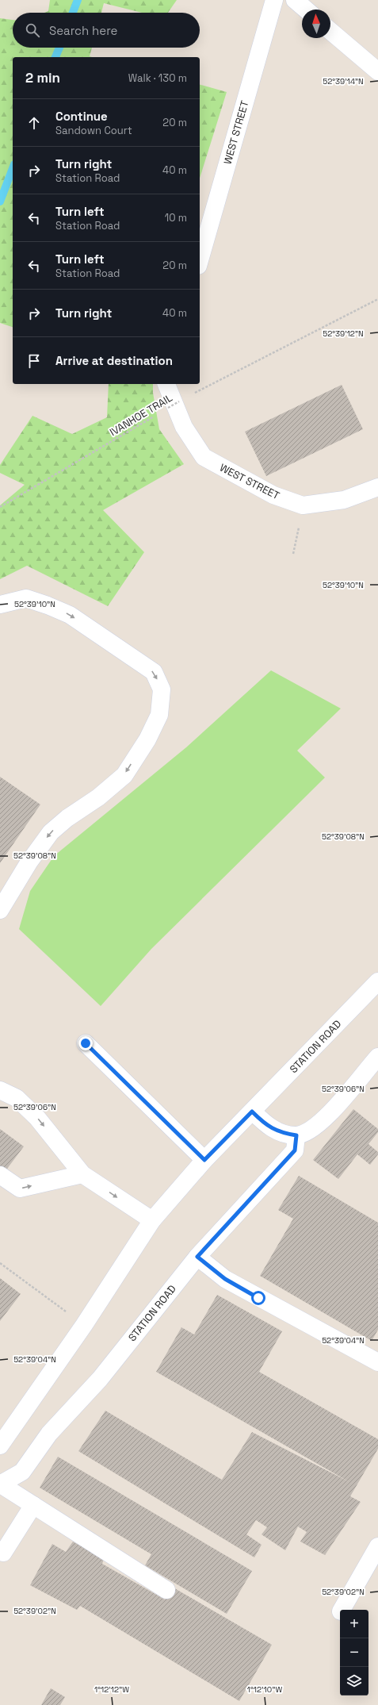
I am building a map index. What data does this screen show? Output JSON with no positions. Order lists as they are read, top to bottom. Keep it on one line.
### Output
{"streets":{"street":["WEST STREET","STATION ROAD"],"path":["IVANHOE TRAIL"]},"north":"top","page":{"search":"Search here","heading":["2 min","Walk · 130 m"],"list":[["Continue","Sandown Court","20 m"],["Turn right","Station Road","40 m"],["Turn left","Station Road","10 m"],["Turn left","Station Road","20 m"],["Turn right","40 m"],"Arrive at destination"],"map_buttons":["+","−"]},"coordinates":["52°39'14\"N","52°39'12\"N","52°39'10\"N","52°39'08\"N","52°39'06\"N","52°39'04\"N","52°39'02\"N","1°12'12\"W","1°12'10\"W"]}
